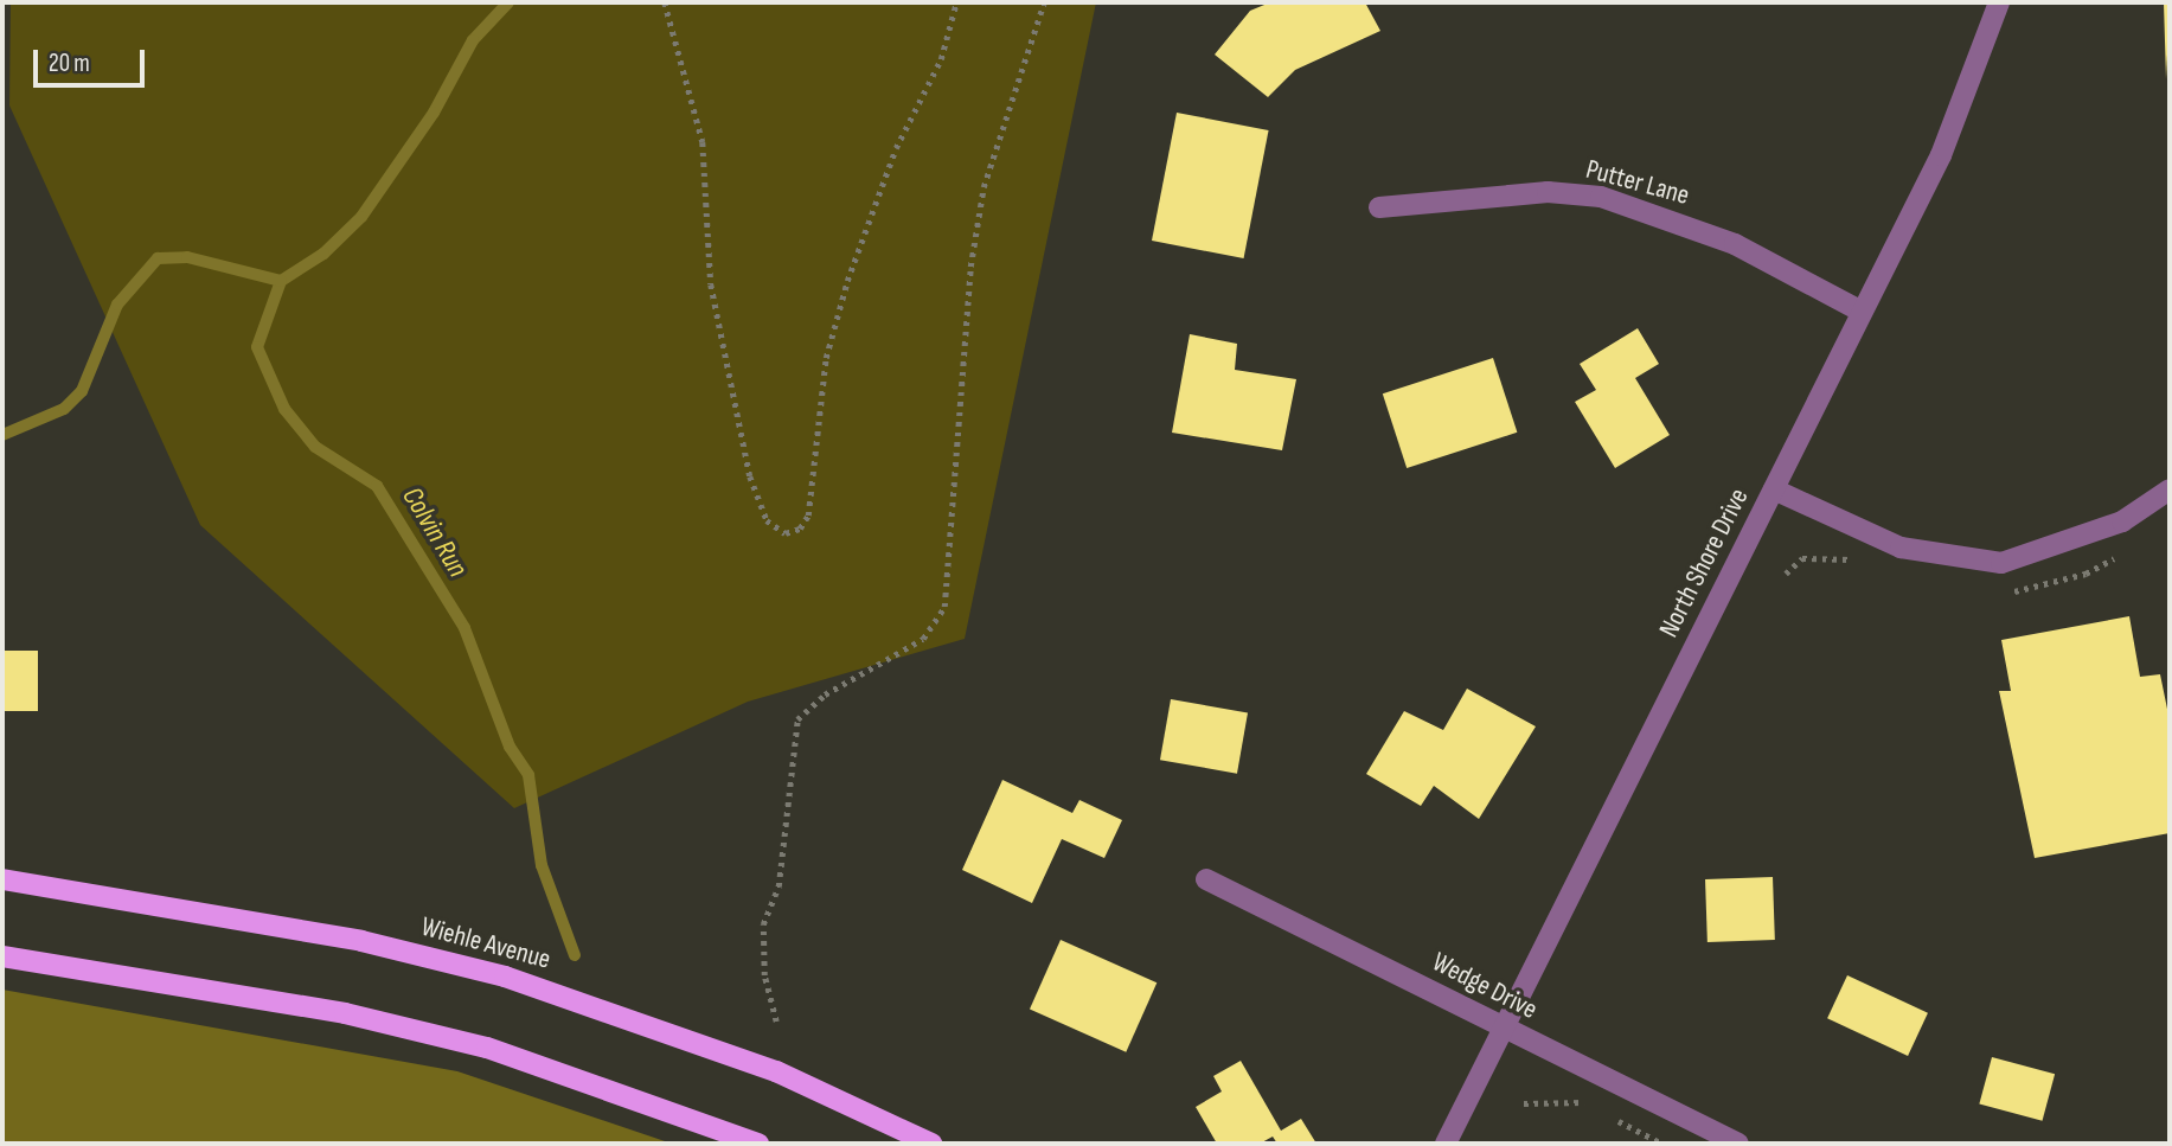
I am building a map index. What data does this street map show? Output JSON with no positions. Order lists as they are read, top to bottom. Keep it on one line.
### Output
{"streets":{"main road":["Wiehle Avenue"],"street":["Putter Lane","North Shore Drive","Wedge Drive"]},"crossings":[["Putter Lane","North Shore Drive"],["North Shore Drive","Wedge Drive"]],"water":["Colvin Run"],"scale_bar":"20 m"}
